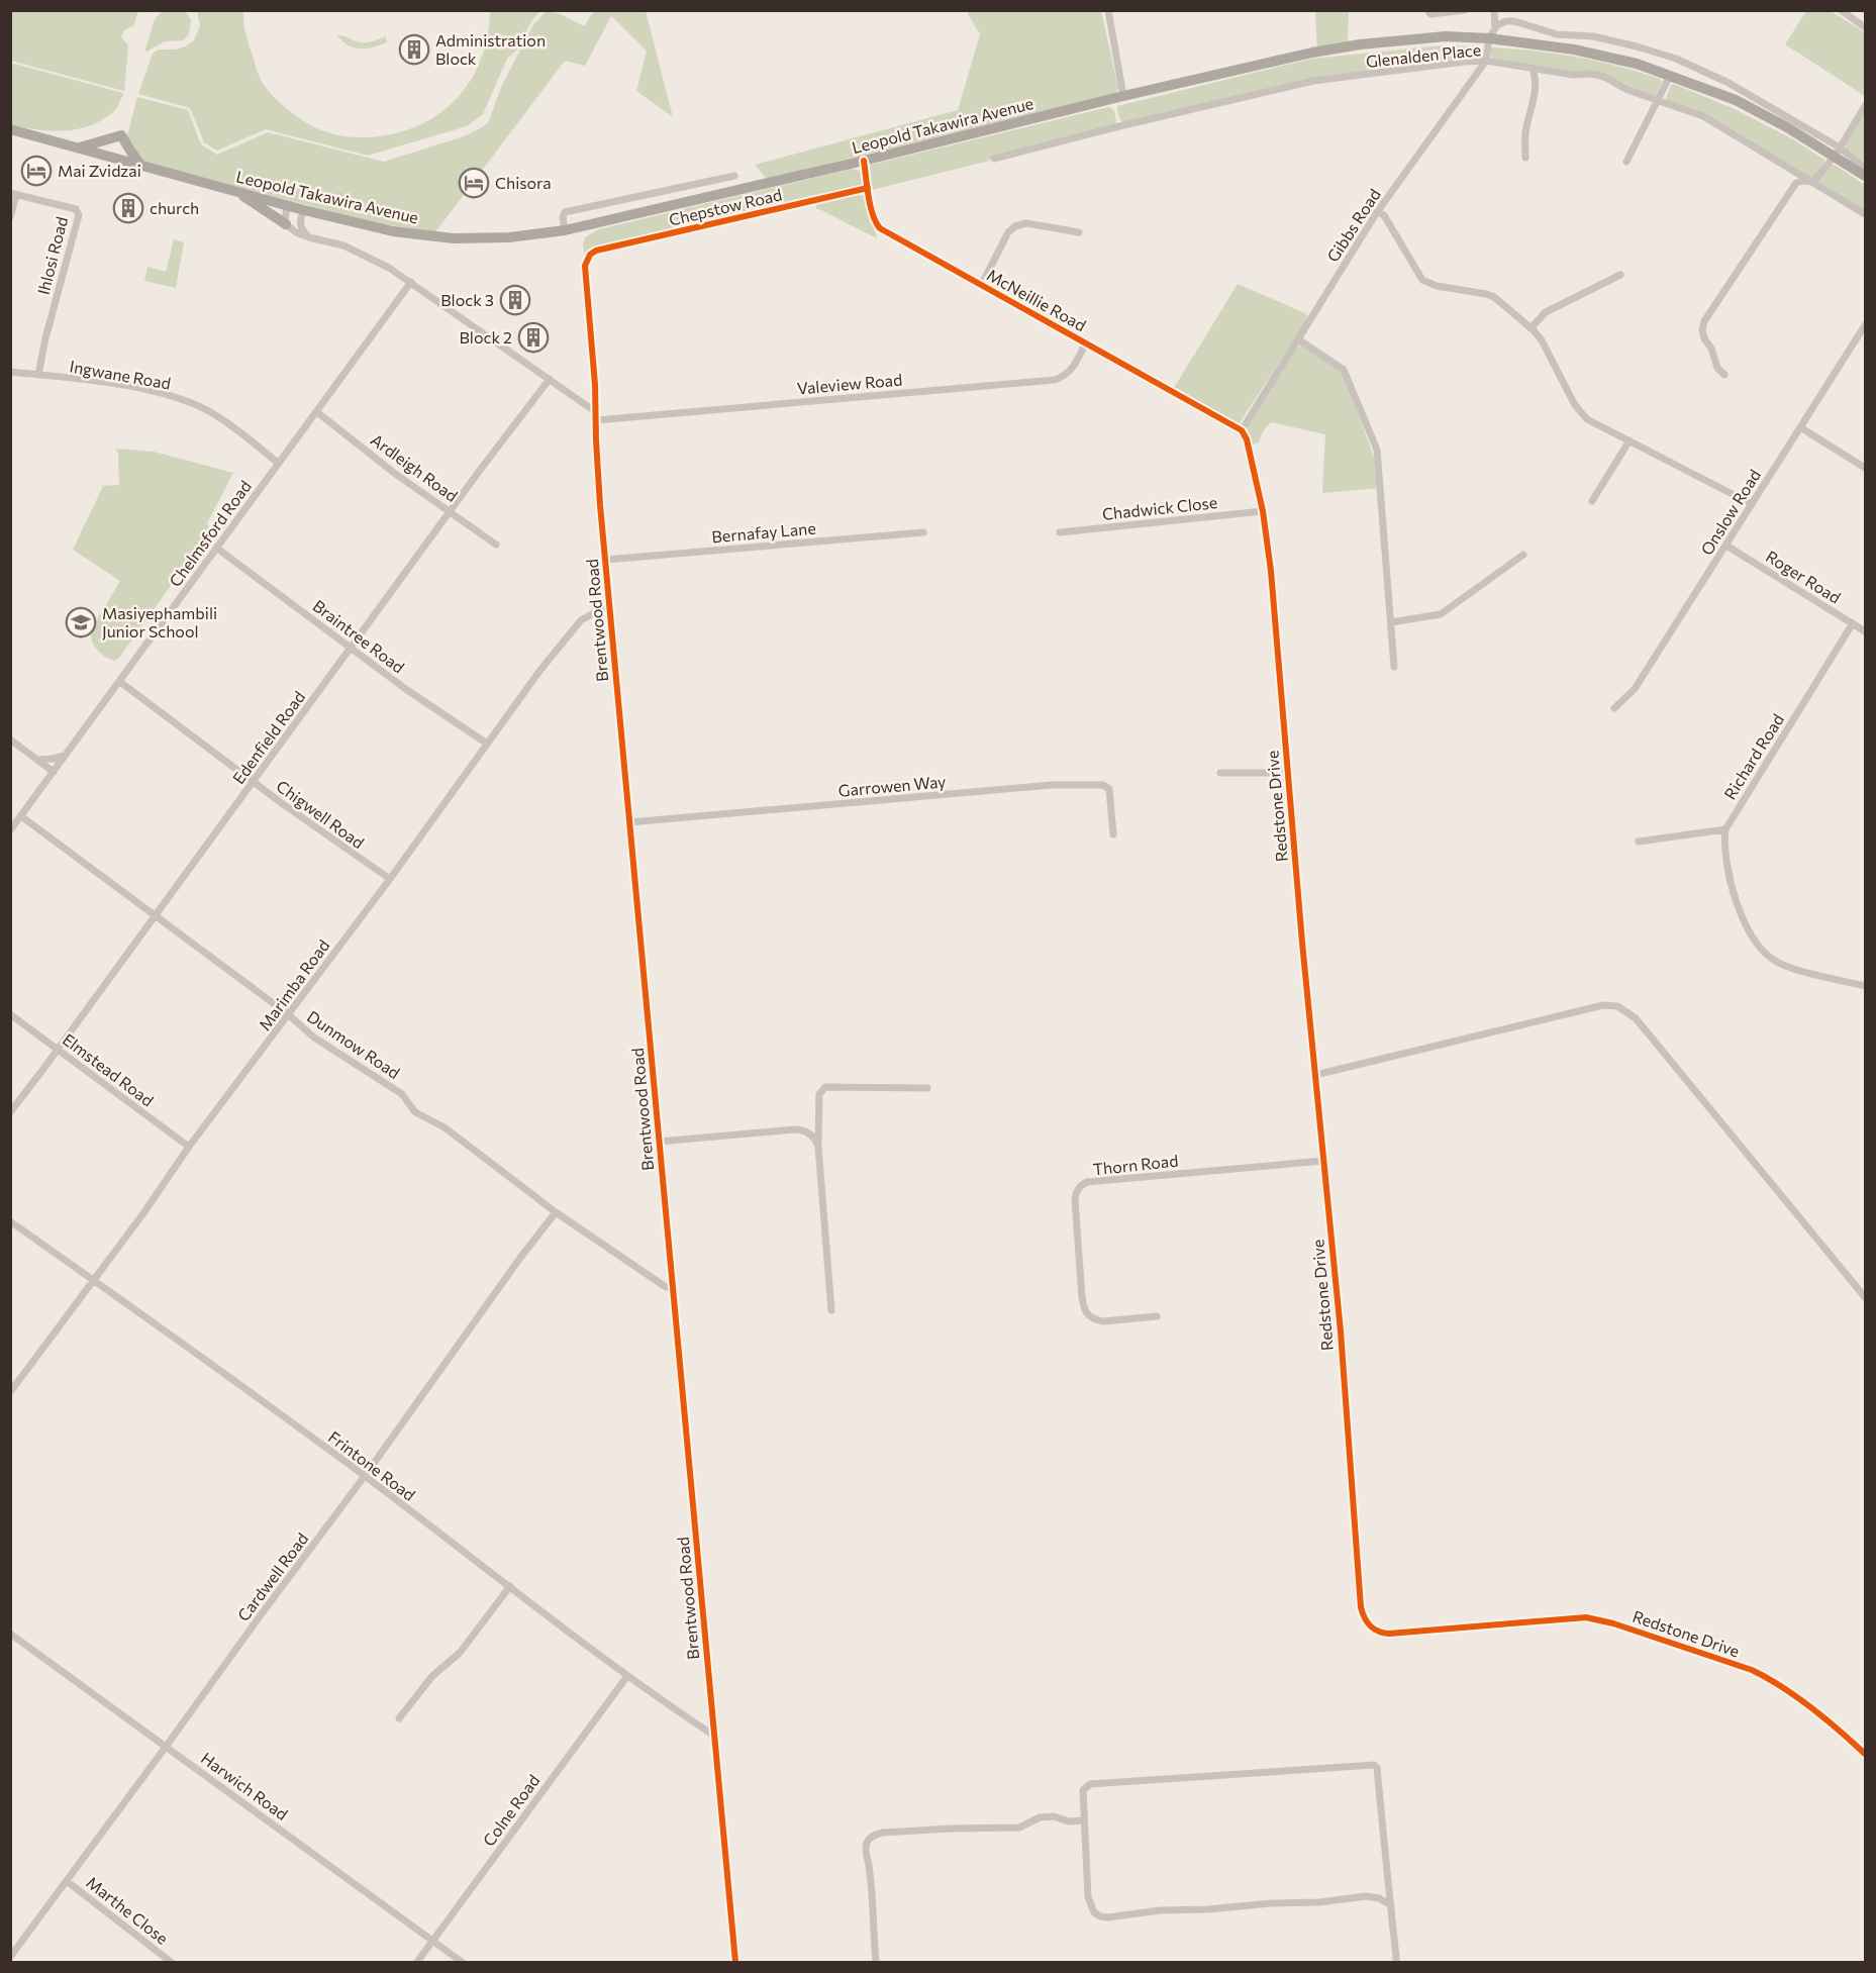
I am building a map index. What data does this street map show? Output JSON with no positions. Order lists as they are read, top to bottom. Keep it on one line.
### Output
{"streets":{"highway":["Leopold Takawira Avenue"],"street":["Glenalden Place","Chepstow Road","Gibbs Road","Ihlosi Road","McNeillie Road","Ingwane Road","Valeview Road","Ardleigh Road","Chadwick Close","Onslow Road","Bernafay Lane","Chelmsford Road","Roger Road","Brentwood Road","Braintree Road","Edenfield Road","Richard Road","Garrowen Way","Redstone Drive","Chigwell Road","Marimba Road","Dunmow Road","Elmstead Road","Thorn Road","Frintone Road","Cardwell Road","Harwich Road","Colne Road","Marthe Close"]},"crossings":[["Glenalden Place","Gibbs Road"],["Leopold Takawira Avenue","McNeillie Road"],["Chepstow Road","McNeillie Road"],["Chepstow Road","Brentwood Road"],["Gibbs Road","McNeillie Road"],["Gibbs Road","Redstone Drive"],["Ihlosi Road","Ingwane Road"],["McNeillie Road","Valeview Road"],["McNeillie Road","Redstone Drive"],["Ingwane Road","Chelmsford Road"],["Valeview Road","Brentwood Road"],["Ardleigh Road","Chelmsford Road"],["Ardleigh Road","Edenfield Road"],["Chadwick Close","Redstone Drive"],["Onslow Road","Roger Road"],["Bernafay Lane","Brentwood Road"],["Chelmsford Road","Braintree Road"],["Chelmsford Road","Chigwell Road"],["Chelmsford Road","Dunmow Road"],["Roger Road","Richard Road"],["Brentwood Road","Garrowen Way"],["Brentwood Road","Marimba Road"],["Brentwood Road","Dunmow Road"],["Brentwood Road","Frintone Road"],["Braintree Road","Edenfield Road"],["Braintree Road","Marimba Road"],["Edenfield Road","Chigwell Road"],["Edenfield Road","Dunmow Road"],["Edenfield Road","Elmstead Road"],["Redstone Drive","Thorn Road"],["Chigwell Road","Marimba Road"],["Marimba Road","Dunmow Road"],["Marimba Road","Elmstead Road"],["Marimba Road","Frintone Road"],["Dunmow Road","Cardwell Road"],["Frintone Road","Cardwell Road"],["Frintone Road","Colne Road"],["Cardwell Road","Harwich Road"],["Cardwell Road","Marthe Close"],["Harwich Road","Colne Road"]],"places":{"building":["Administration Block","church","Block 3","Block 2"],"hotel":["Mai Zvidzai","Chisora"],"school or university":["Masiyephambili Junior School"]}}
